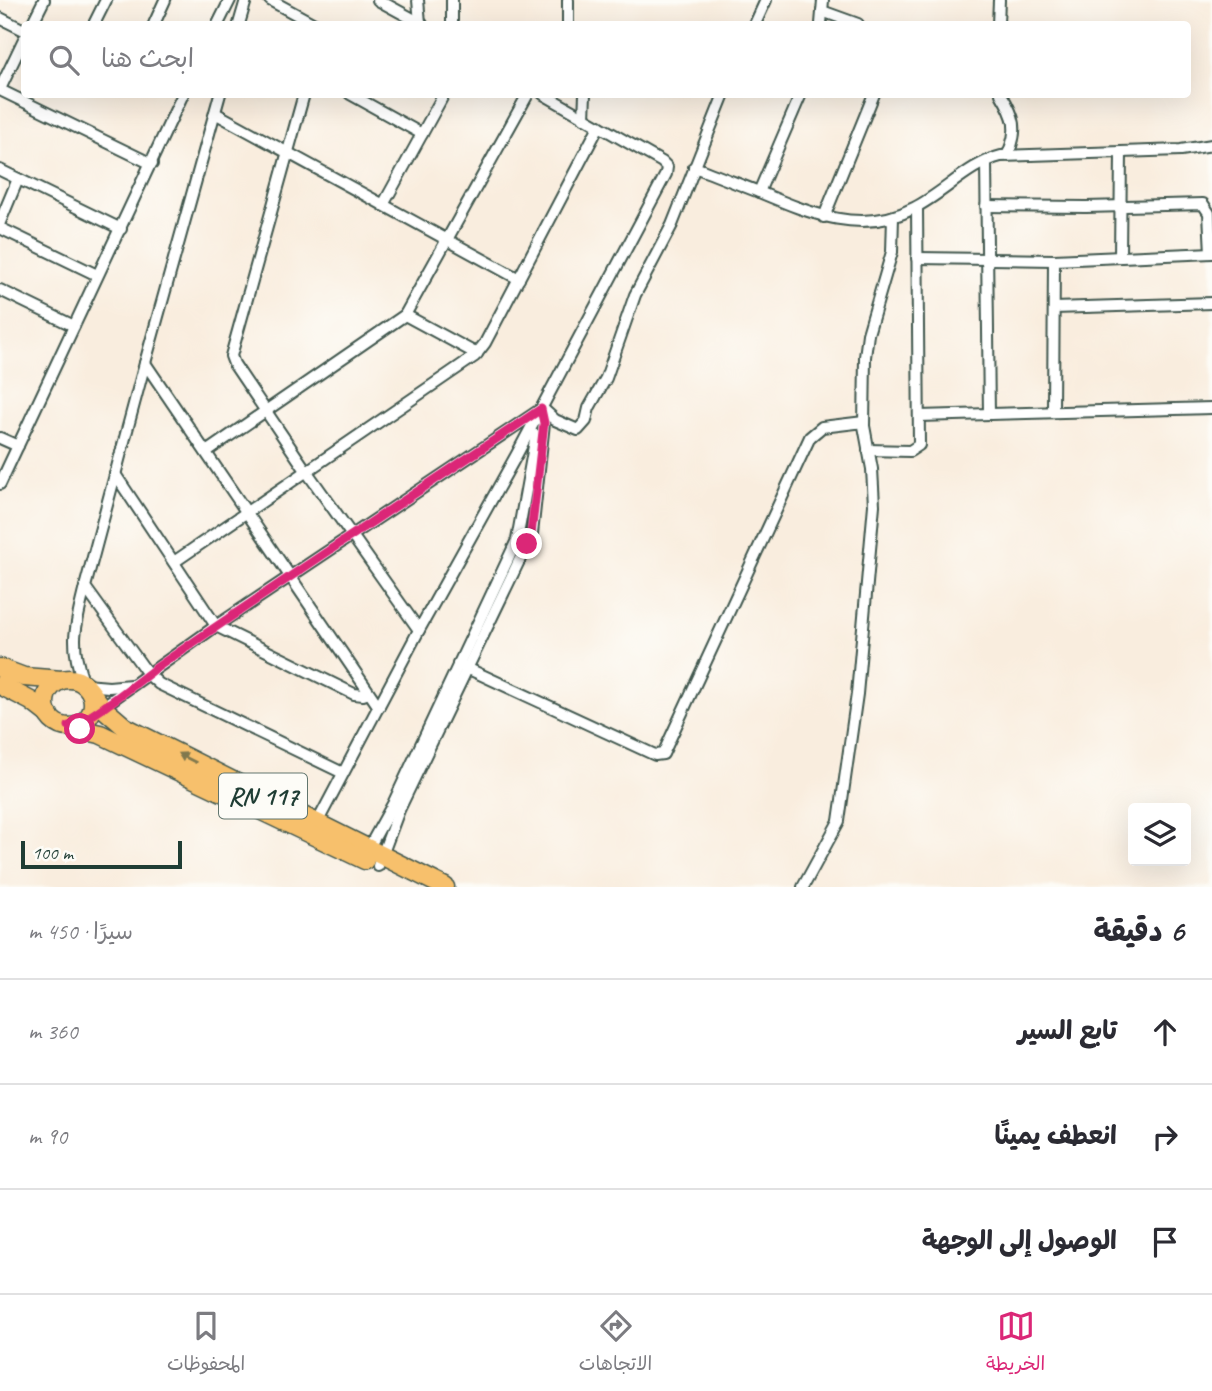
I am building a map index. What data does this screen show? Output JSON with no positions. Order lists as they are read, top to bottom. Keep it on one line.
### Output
{"streets":{"main road":["RN 117"]},"scale_bar":"100 m","page":{"search":"ابحث هنا","scale":"100 m","heading":["6 دقيقة","سيرًا · 450 m"],"list":[["تابع السير","360 m"],["انعطف يمينًا","90 m"],"الوصول إلى الوجهة"],"nav":["الخريطة","الاتجاهات","المحفوظات"]}}
